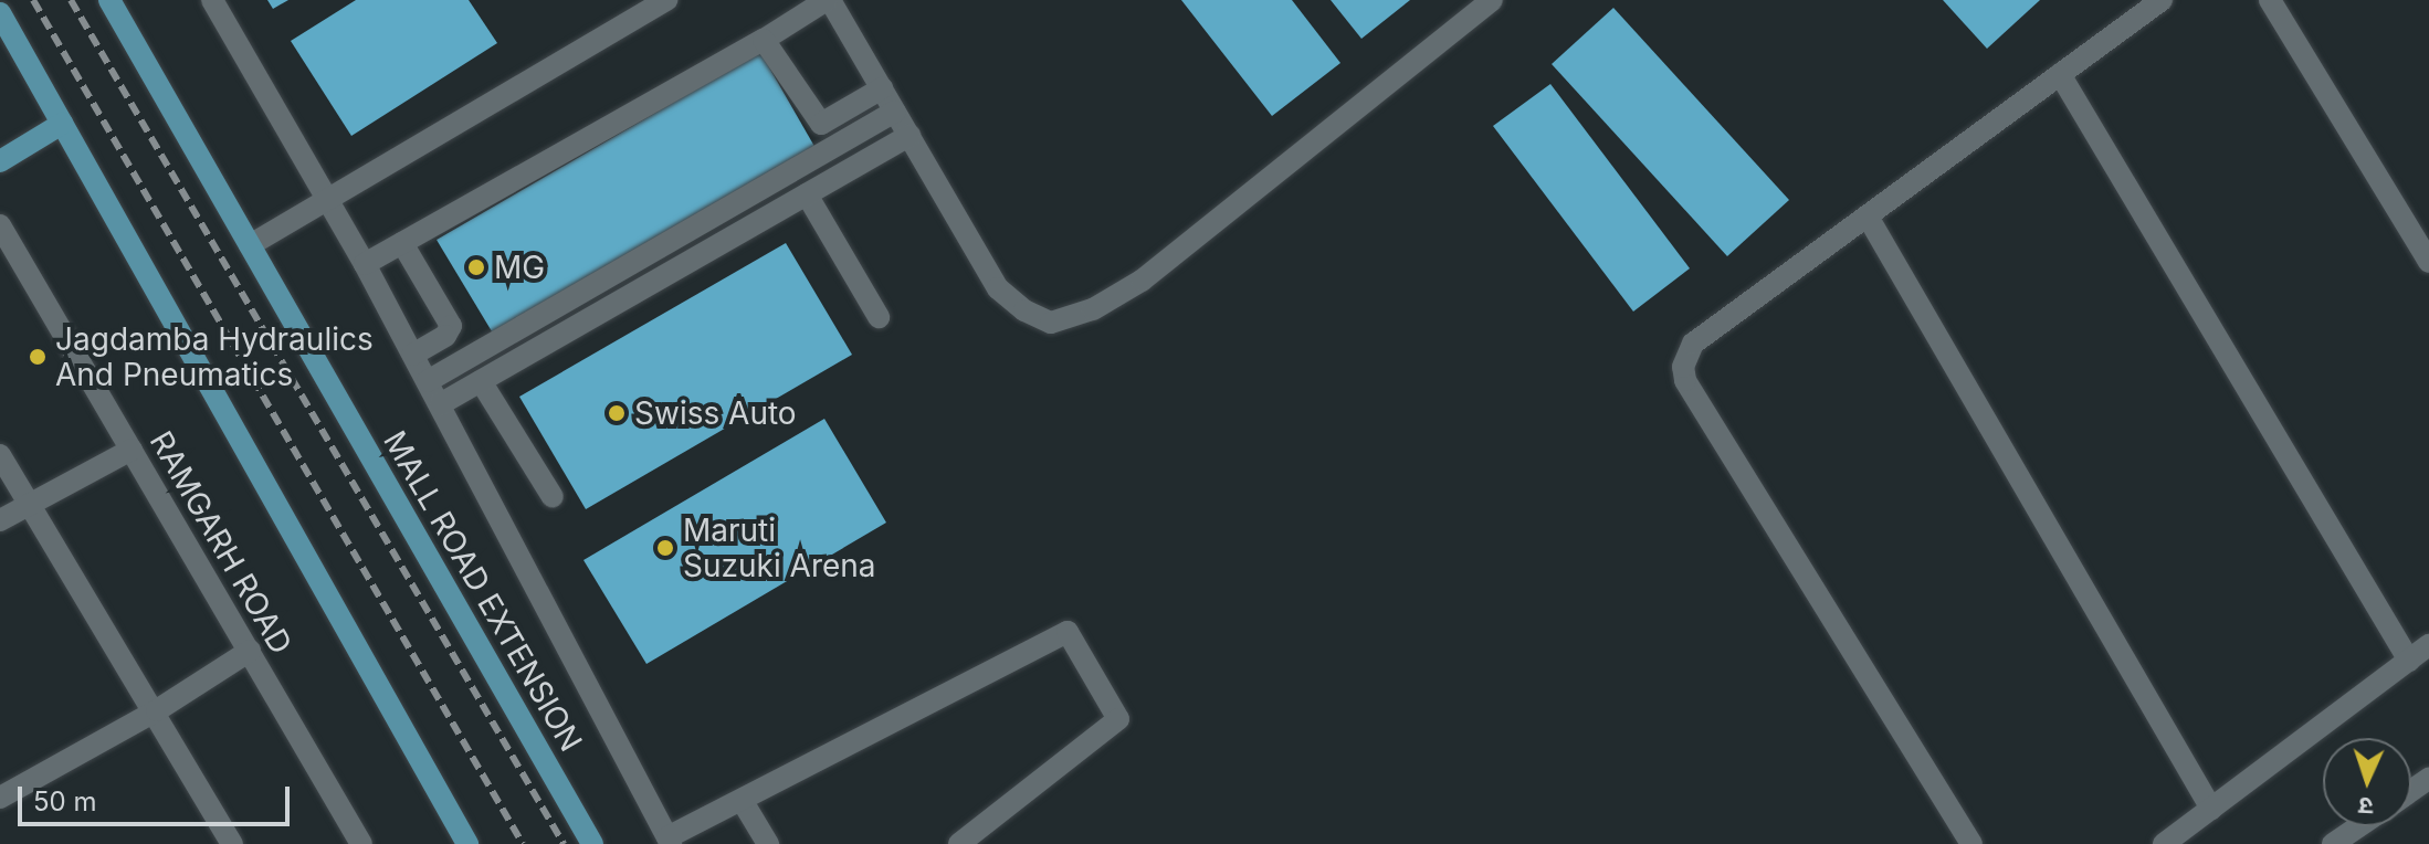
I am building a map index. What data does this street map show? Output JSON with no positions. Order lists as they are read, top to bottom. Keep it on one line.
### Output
{"streets":{"main road":["MALL ROAD EXTENSION"],"street":["RAMGARH ROAD"]},"places":["MG","Jagdamba Hydraulics And Pneumatics","Swiss Auto","Maruti Suzuki Arena"],"scale_bar":"50 m","north":"bottom"}
